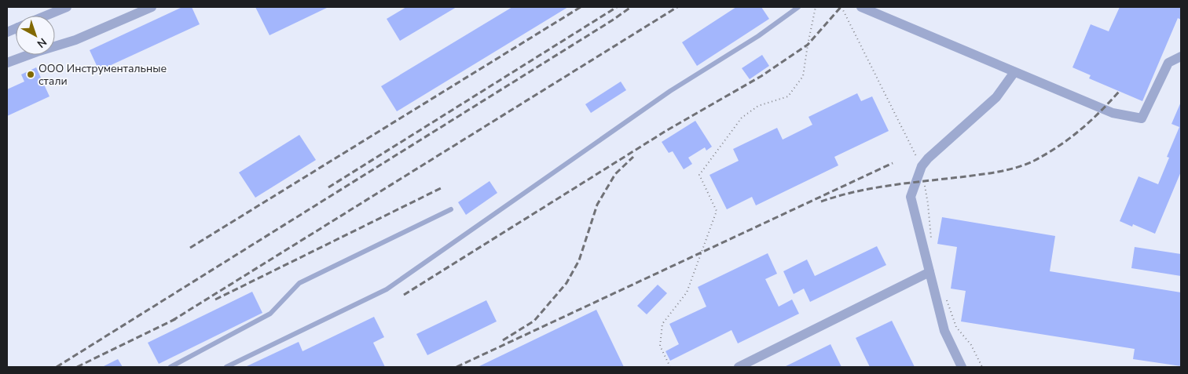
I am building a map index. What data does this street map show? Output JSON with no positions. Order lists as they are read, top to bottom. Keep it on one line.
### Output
{"places":["ООО Инструментальные стали"],"north":"bottom right"}
